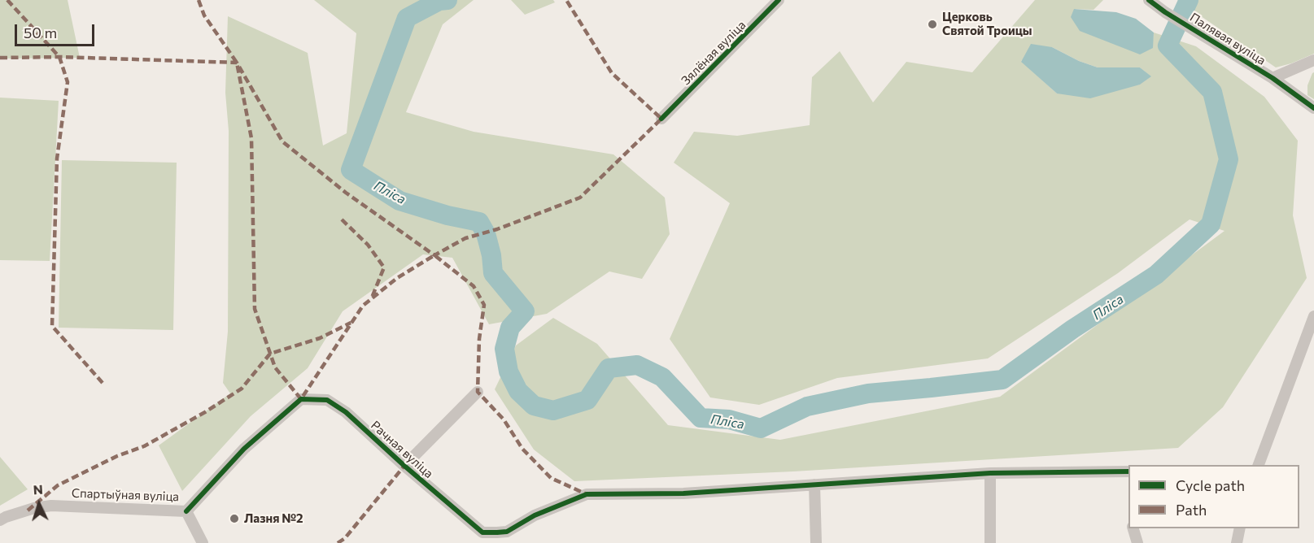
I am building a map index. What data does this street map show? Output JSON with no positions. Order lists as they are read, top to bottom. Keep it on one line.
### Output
{"streets":{"street":["Палявая вуліца","Зялёная вуліца","Рачная вуліца","Спартыўная вуліца"]},"crossings":[["Рачная вуліца","Спартыўная вуліца"]],"water":["Пліса"],"places":["Церковь Святой Троицы","Лазня №2"],"legend":["Cycle path","Path"],"scale_bar":"50 m","north":"top"}
